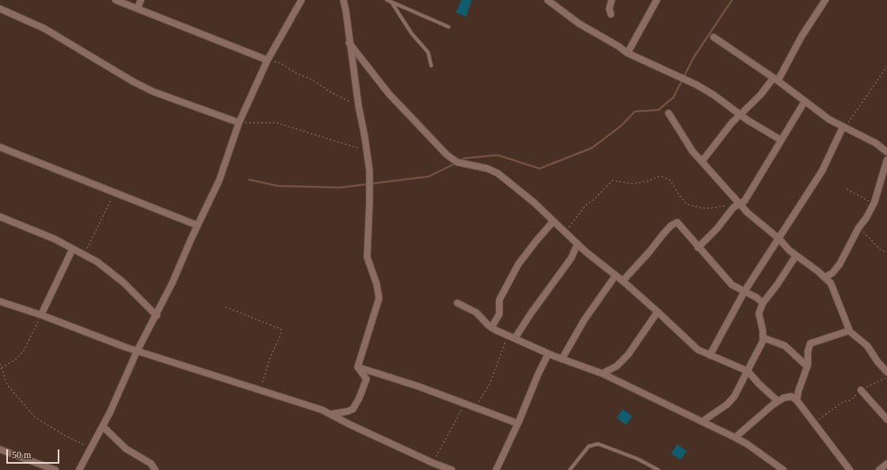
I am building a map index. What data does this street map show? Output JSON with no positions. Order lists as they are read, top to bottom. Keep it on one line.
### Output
{"scale_bar":"50 m"}
